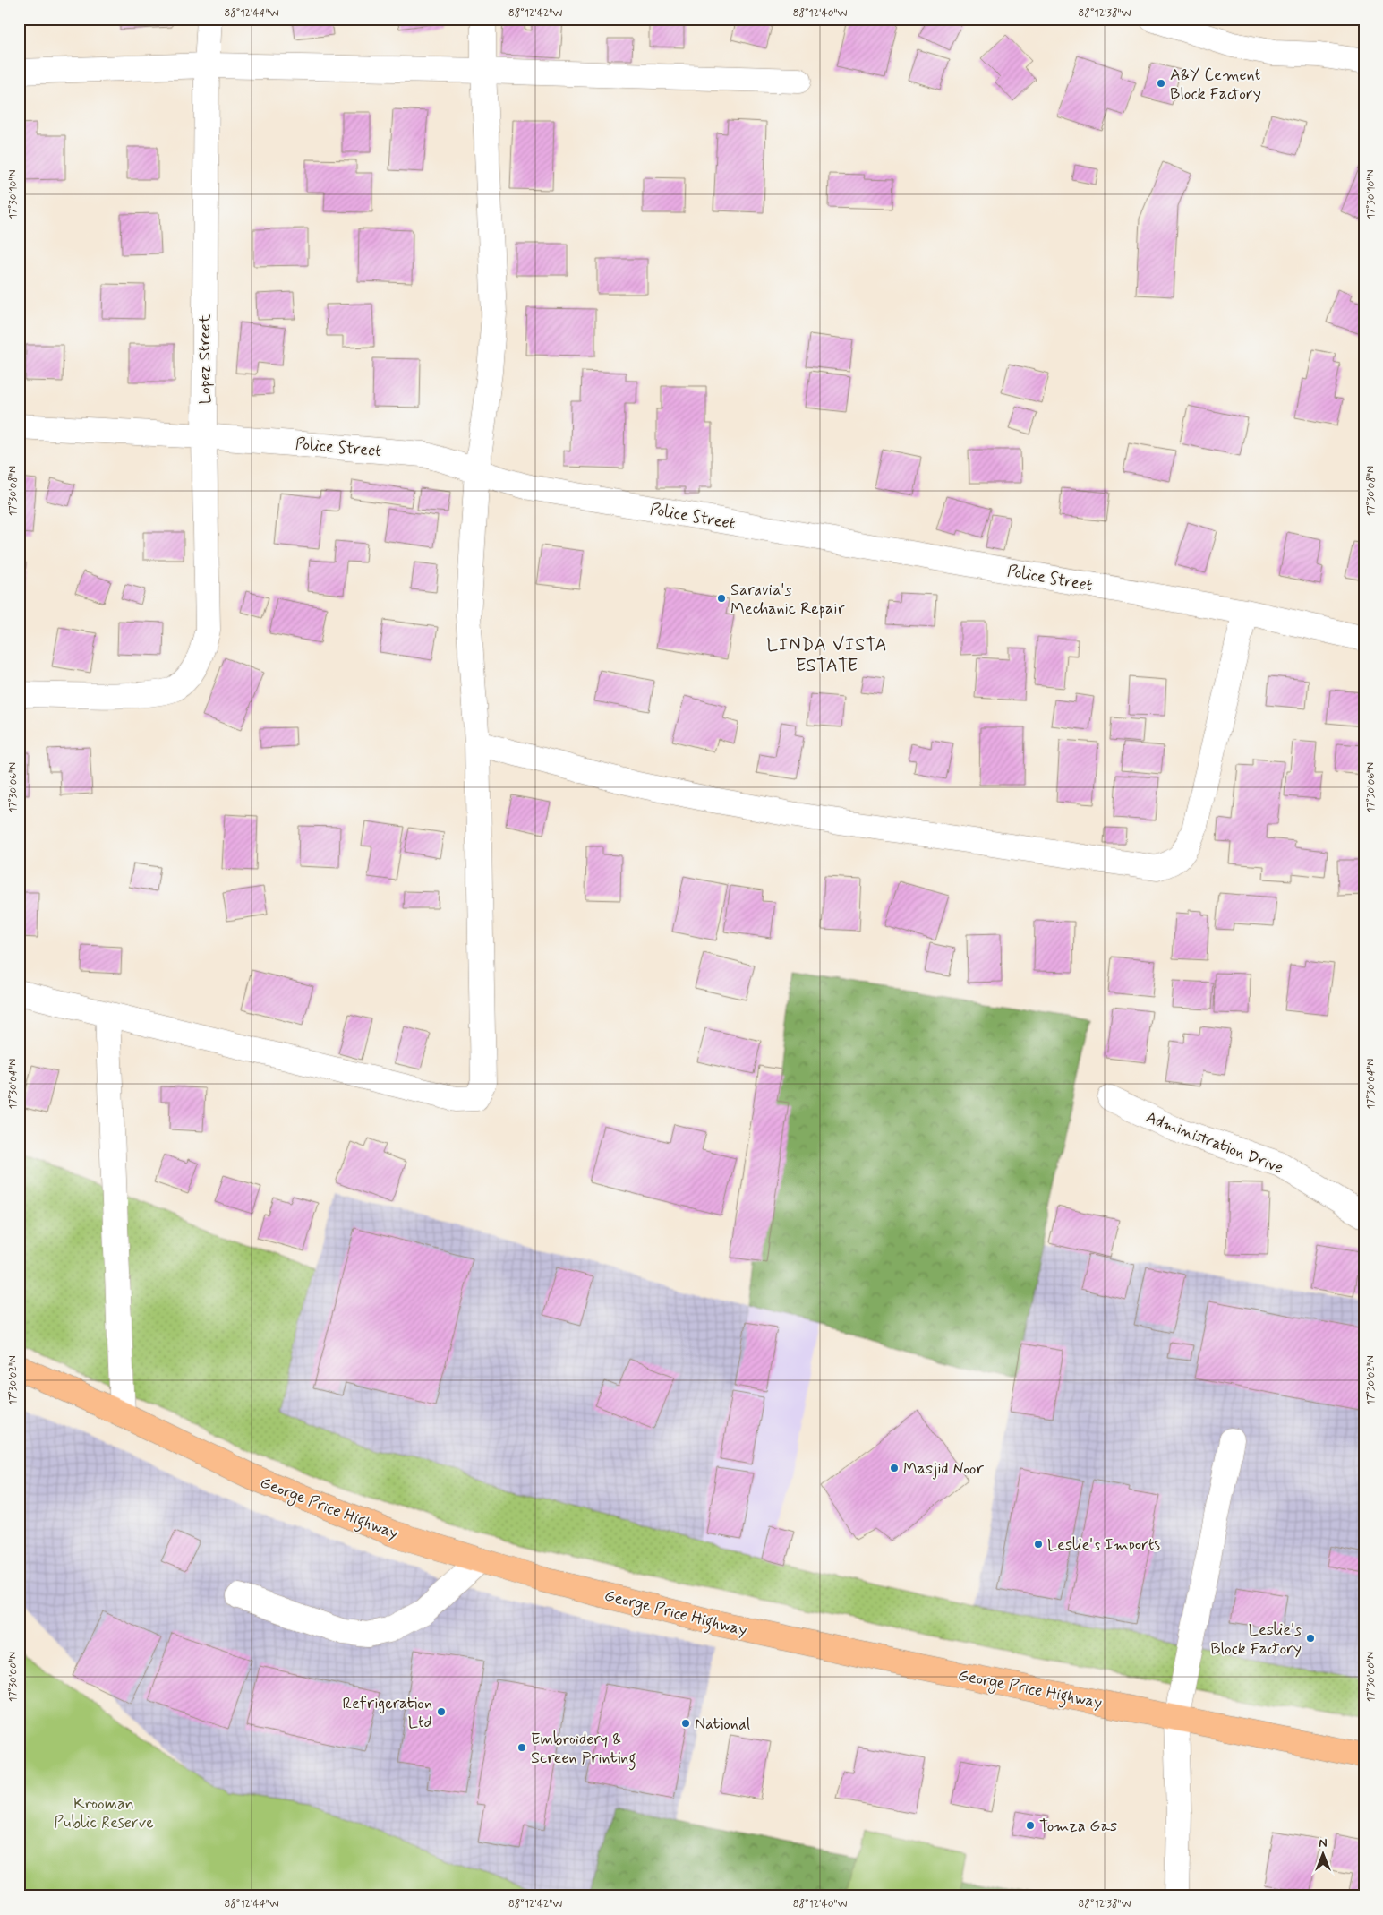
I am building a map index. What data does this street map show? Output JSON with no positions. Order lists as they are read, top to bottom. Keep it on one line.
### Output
{"streets":{"main road":["George Price Highway"],"street":["Lopez Street","Police Street","Administration Drive"]},"crossings":[["Lopez Street","Police Street"]],"districts":["LINDA VISTA ESTATE"],"parks":["Krooman Public Reserve"],"places":["A&Y Cement Block Factory","Saravia's Mechanic Repair","Masjid Noor","Leslie's Imports","Leslie's Block Factory","Refrigeration Ltd","National","Embroidery & Screen Printing","Tomza Gas"],"north":"top","coordinates":["88°12'44\"W","88°12'42\"W","88°12'40\"W","88°12'38\"W","17°30'10\"N","17°30'08\"N","17°30'06\"N","17°30'04\"N","17°30'02\"N","17°30'00\"N"]}
